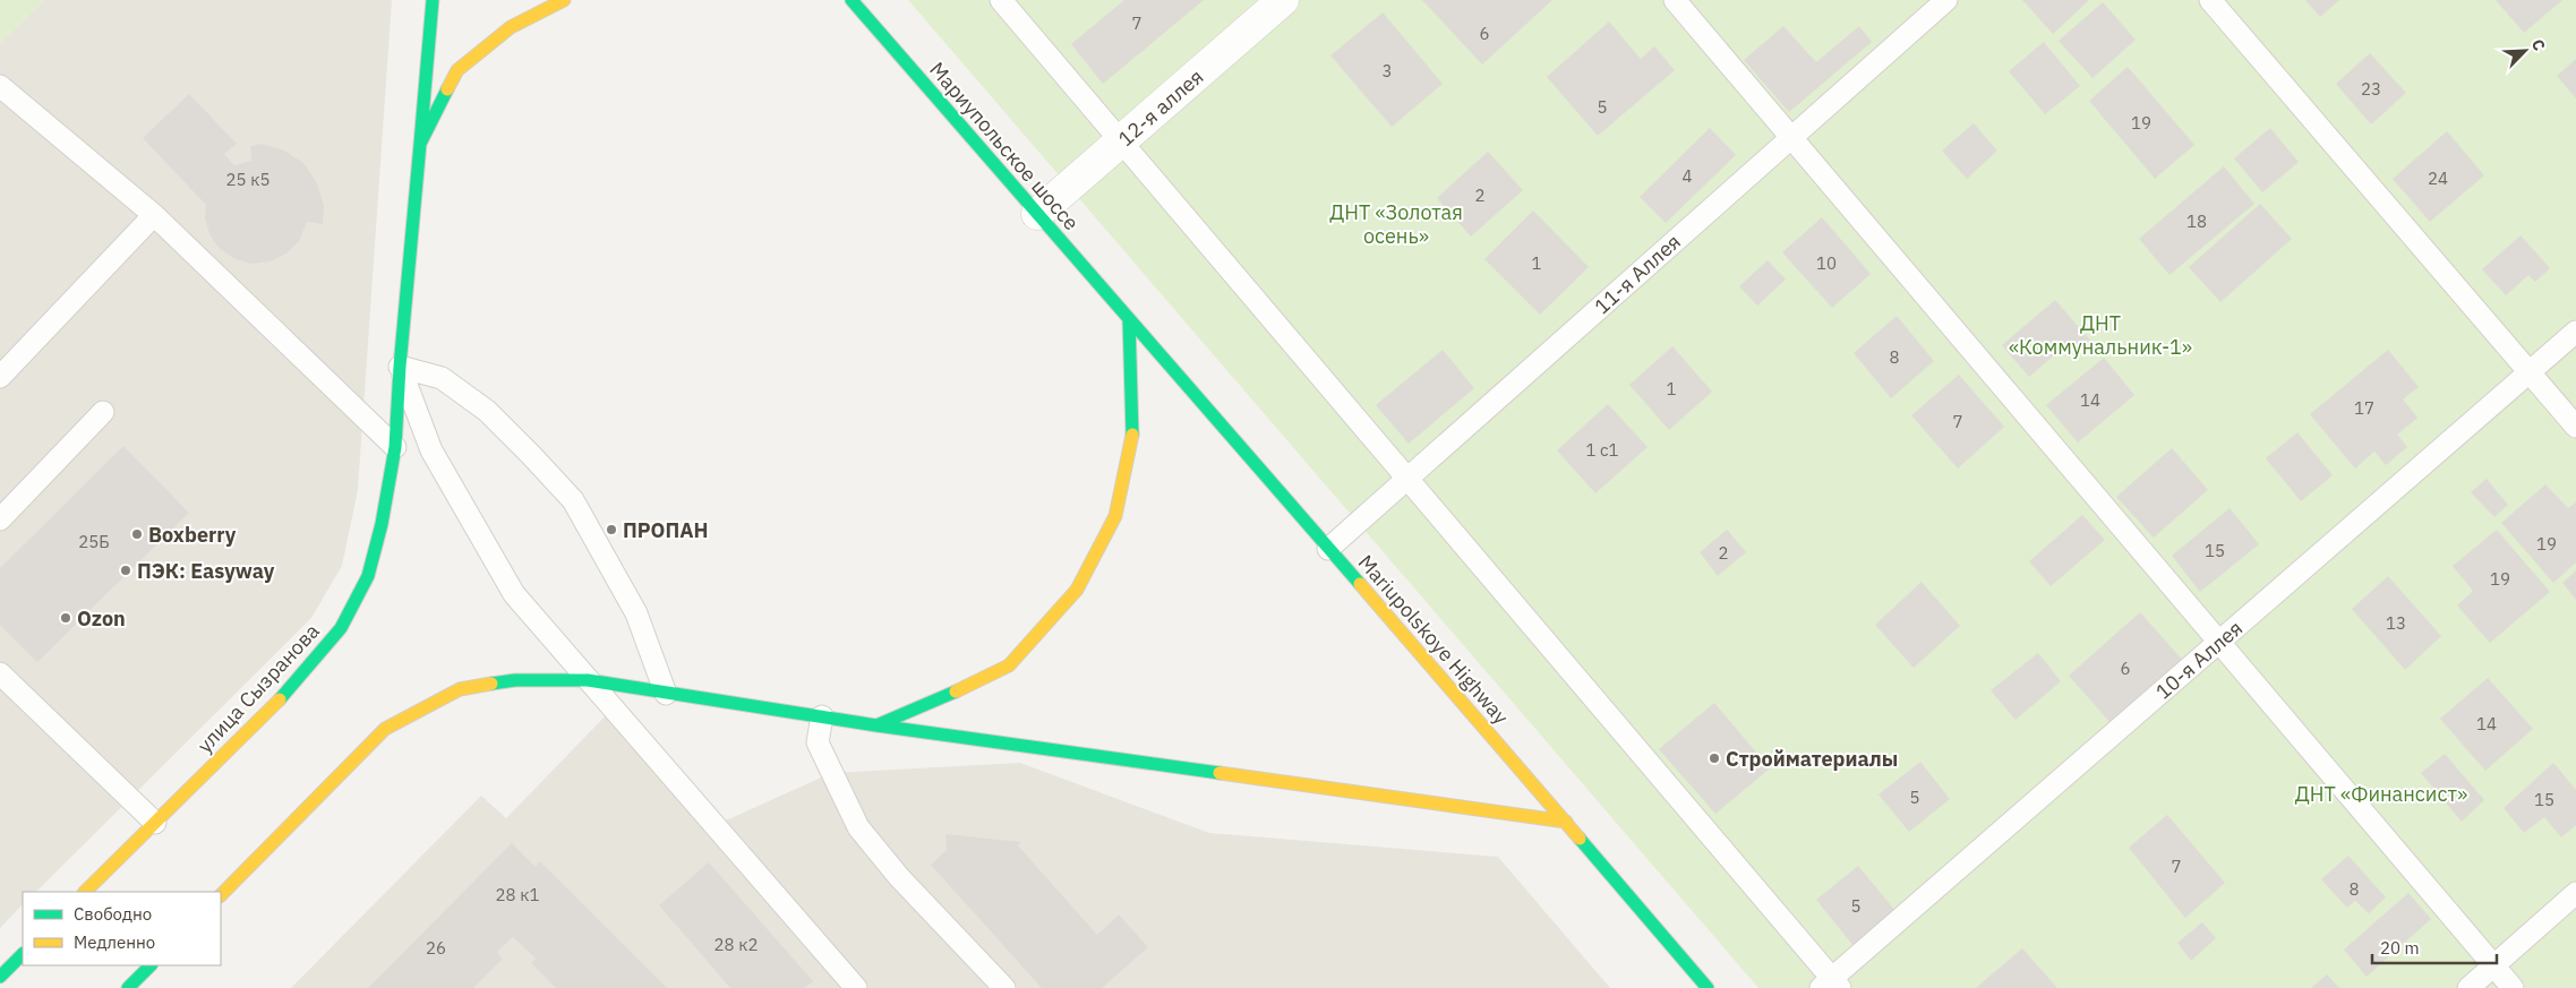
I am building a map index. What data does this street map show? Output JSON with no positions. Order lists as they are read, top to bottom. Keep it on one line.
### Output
{"streets":{"main road":["Мариупольское шоссе","Mariupolskoye Highway","улица Сызранова"],"street":["12-я аллея"],"lane":["11-я Аллея","10-я Аллея"]},"crossings":[["12-я аллея","Мариупольское шоссе"],["Мариупольское шоссе","Mariupolskoye Highway"],["11-я Аллея","Mariupolskoye Highway"]],"parks":["ДНТ «Золотая осень»","ДНТ «Коммунальник-1»","ДНТ «Финансист»"],"places":["ПРОПАН","Boxberry","ПЭК: Easyway","Ozon","Стройматериалы"],"house_numbers":["7","6","3","23","5","19","4","24","25 к5","2","18","1","10","8","1","14","17","7","1 с1","25Б","19","15","2","19","13","6","14","5","15","7","8","28 к1","5","28 к2","26"],"legend":["Свободно","Медленно"],"scale_bar":"20 m","north":"top right"}
